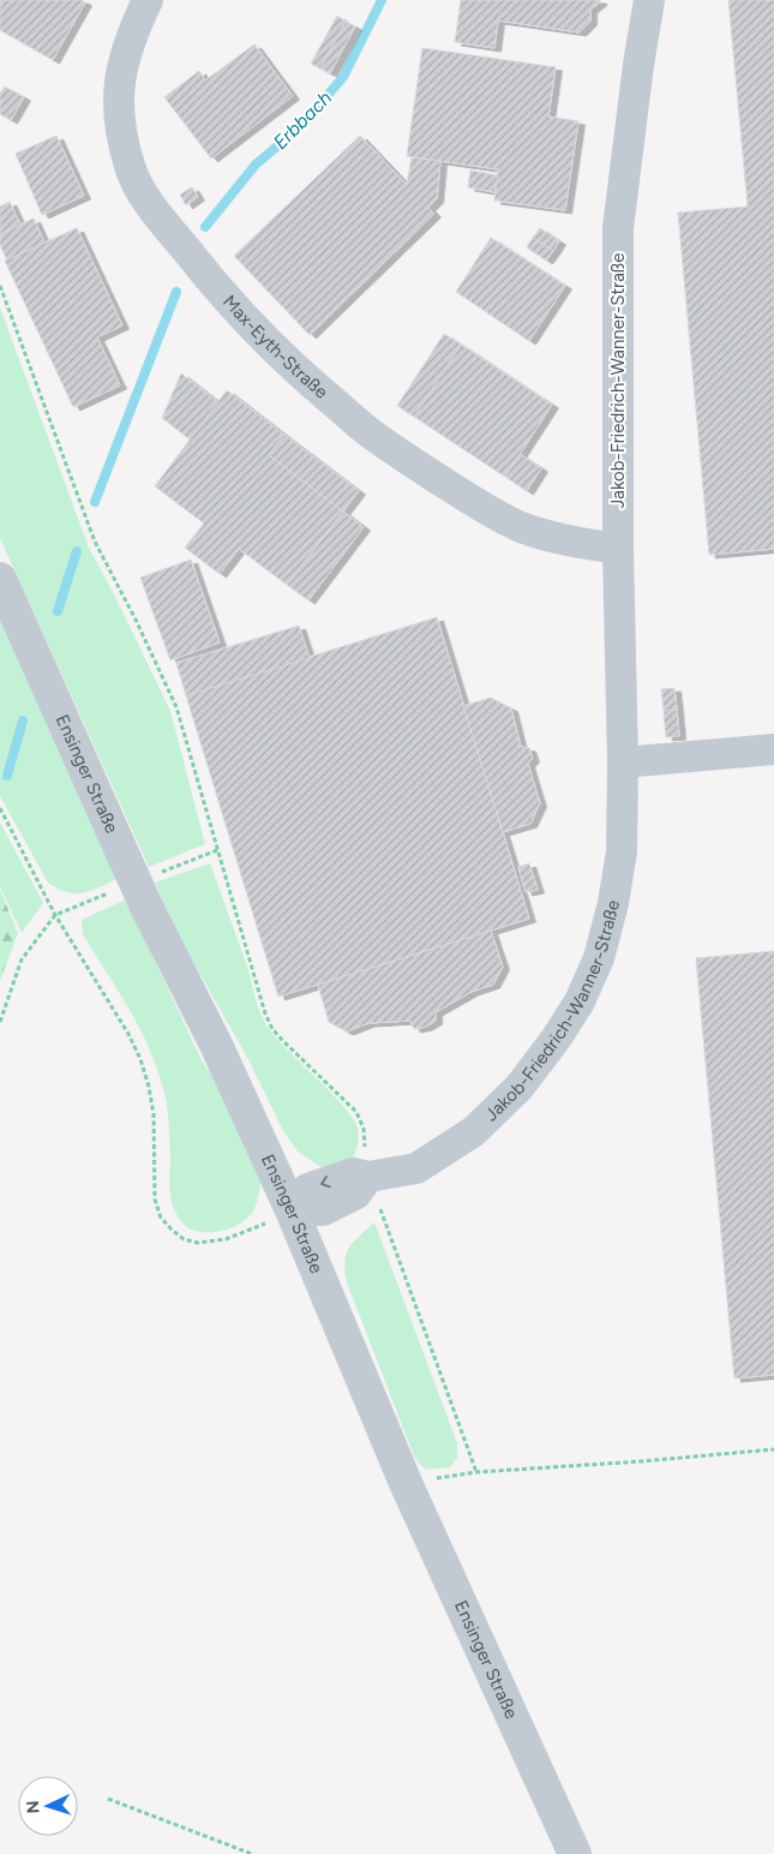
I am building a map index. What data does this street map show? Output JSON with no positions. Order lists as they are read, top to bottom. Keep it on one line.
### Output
{"streets":{"street":["Max-Eyth-Straße","Jakob-Friedrich-Wanner-Straße","Ensinger Straße"]},"crossings":[["Max-Eyth-Straße","Jakob-Friedrich-Wanner-Straße"]],"water":["Erbbach"],"north":"left"}
